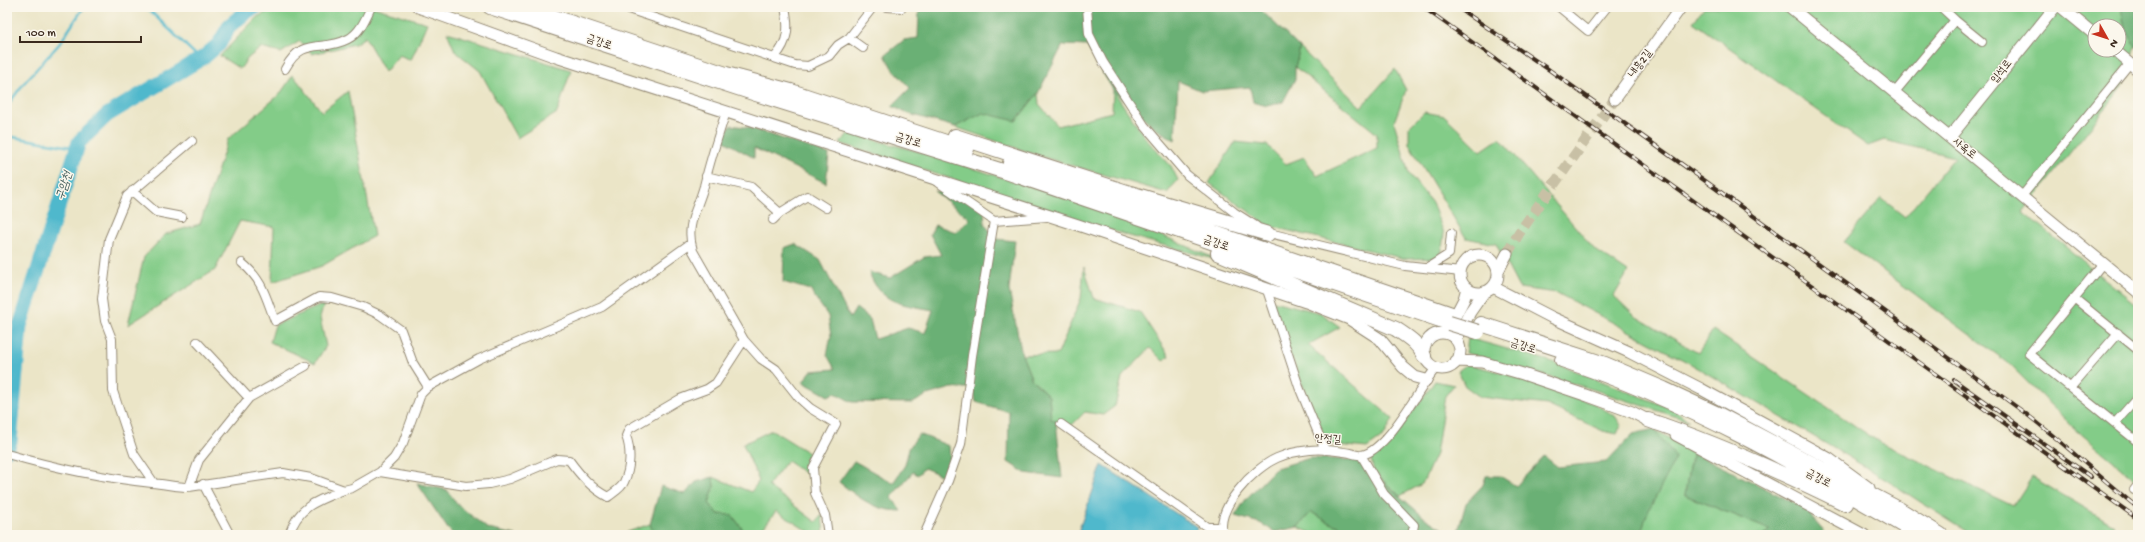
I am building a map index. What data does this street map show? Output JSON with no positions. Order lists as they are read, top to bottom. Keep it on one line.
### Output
{"streets":{"highway":["금강로"],"street":["내흥2길","입석로","사옥로","안정길"]},"crossings":[["입석로","사옥로"]],"water":["구암천"],"scale_bar":"100 m","north":"bottom right"}
